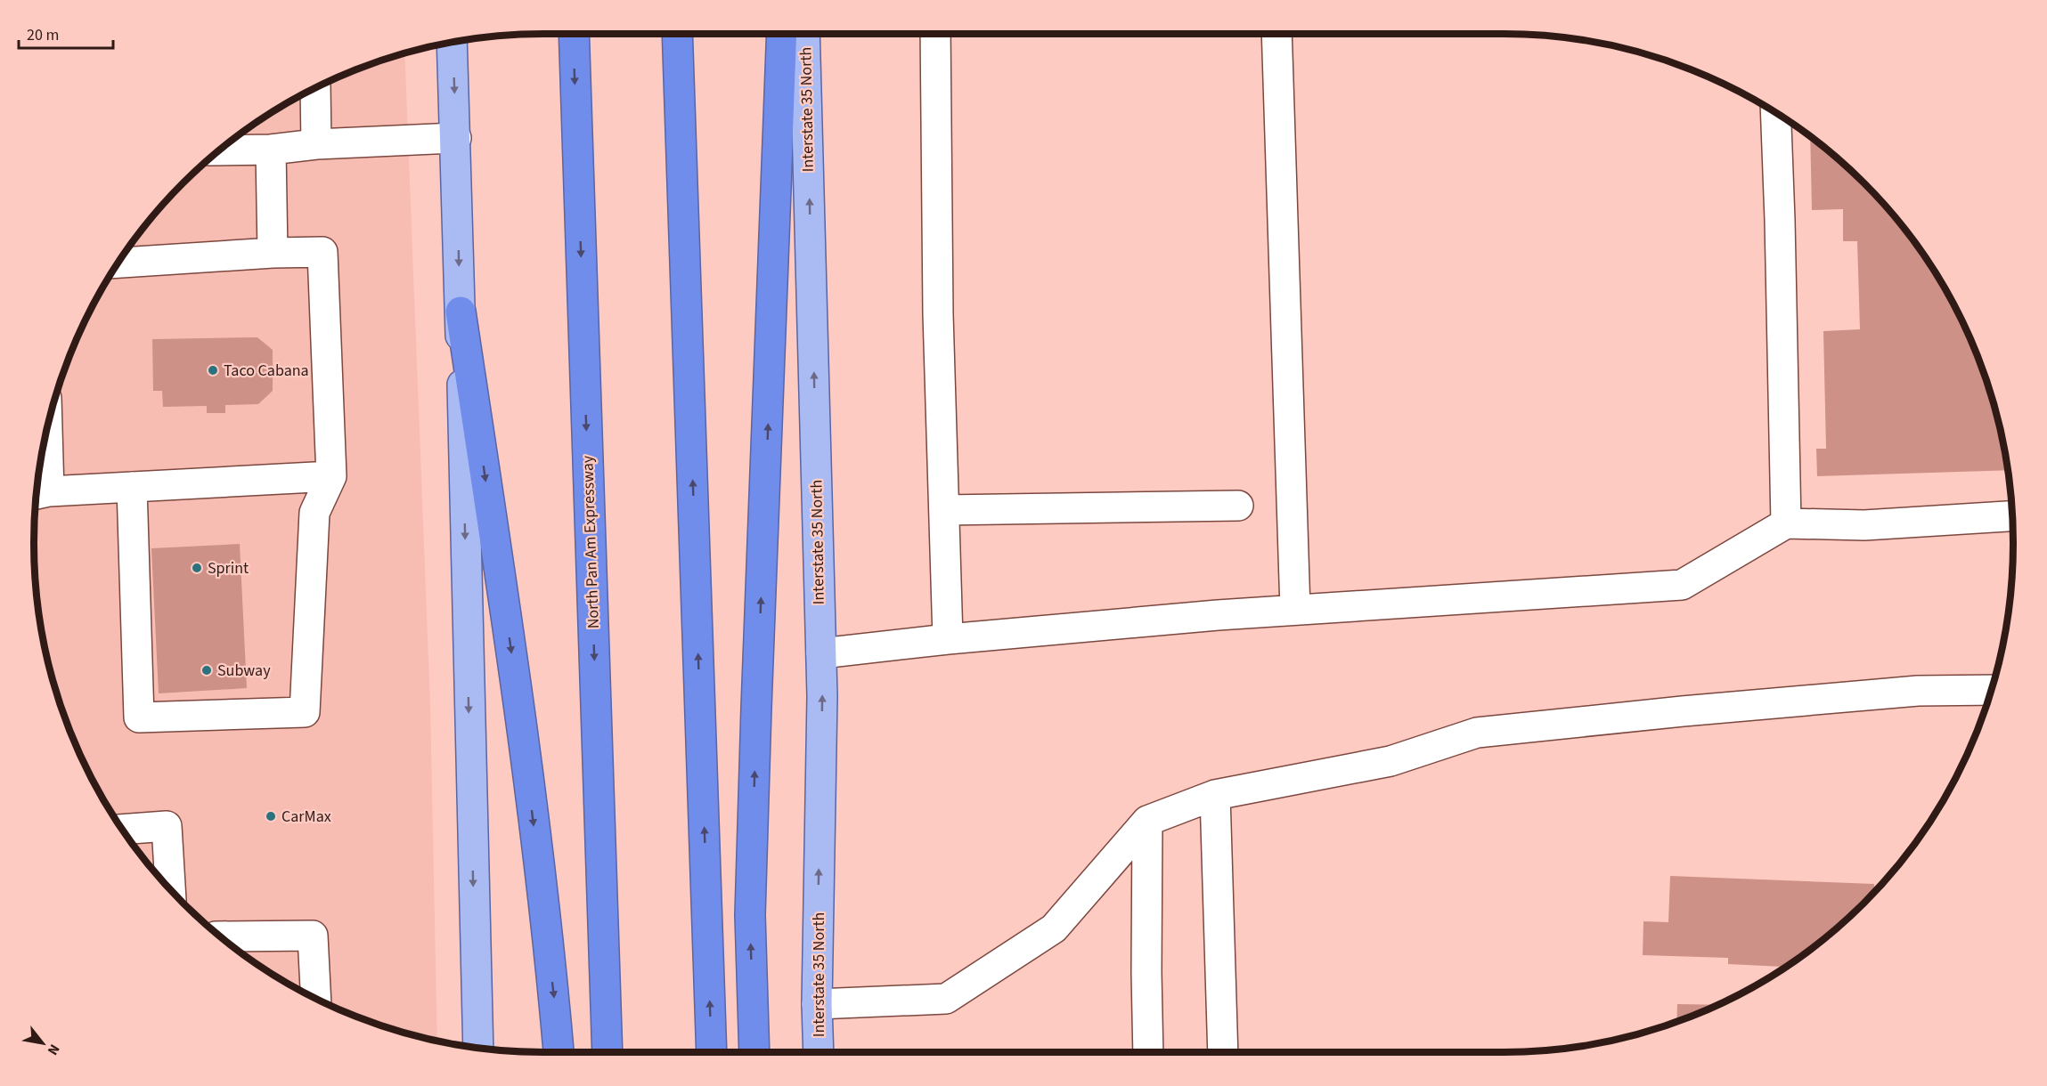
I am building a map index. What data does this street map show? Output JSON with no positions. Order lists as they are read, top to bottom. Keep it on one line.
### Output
{"streets":{"highway":["North Pan Am Expressway"],"main road":["Interstate 35 North"]},"one_way":["Interstate 35 North"],"places":["Taco Cabana","Sprint","Subway","CarMax"],"scale_bar":"20 m","north":"bottom right"}
